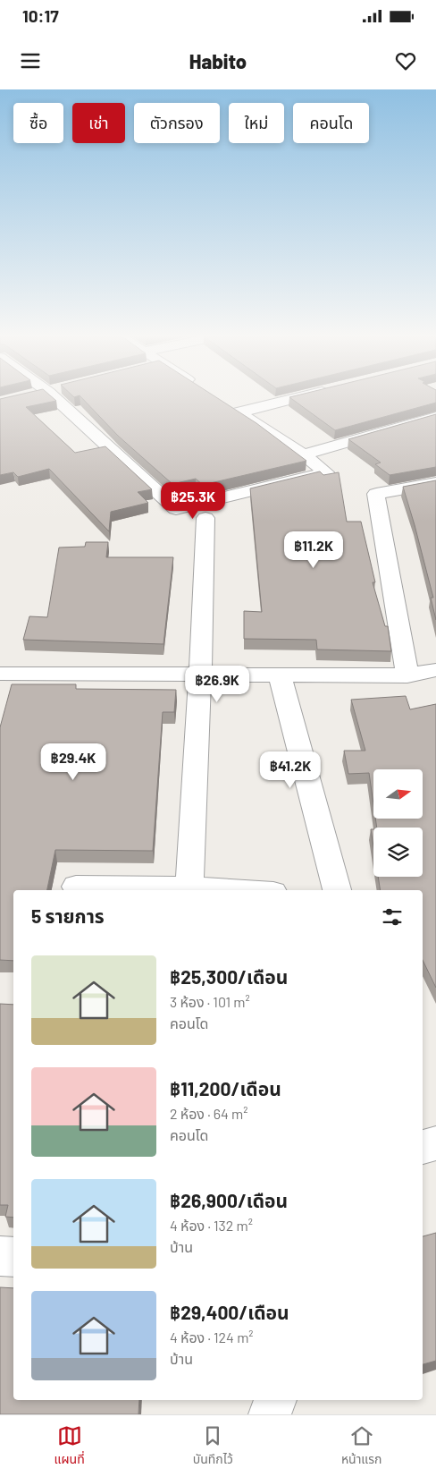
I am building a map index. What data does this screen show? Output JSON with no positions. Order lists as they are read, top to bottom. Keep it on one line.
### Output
{"north":"right","page":{"status":"10:17","header":"Habito","chip":["ซื้อ","เช่า","ตัวกรอง","ใหม่","คอนโด"],"price":["฿25.3K","฿11.2K","฿26.9K","฿29.4K","฿41.2K"],"heading":"5 รายการ","list":[{"name":"฿25,300/เดือน","note":"3 ห้อง · 101 m² · คอนโด"},{"name":"฿11,200/เดือน","note":"2 ห้อง · 64 m² · คอนโด"},{"name":"฿26,900/เดือน","note":"4 ห้อง · 132 m² · บ้าน"},{"name":"฿29,400/เดือน","note":"4 ห้อง · 124 m² · บ้าน"}],"tabs":["แผนที่","บันทึกไว้","หน้าแรก"]}}
